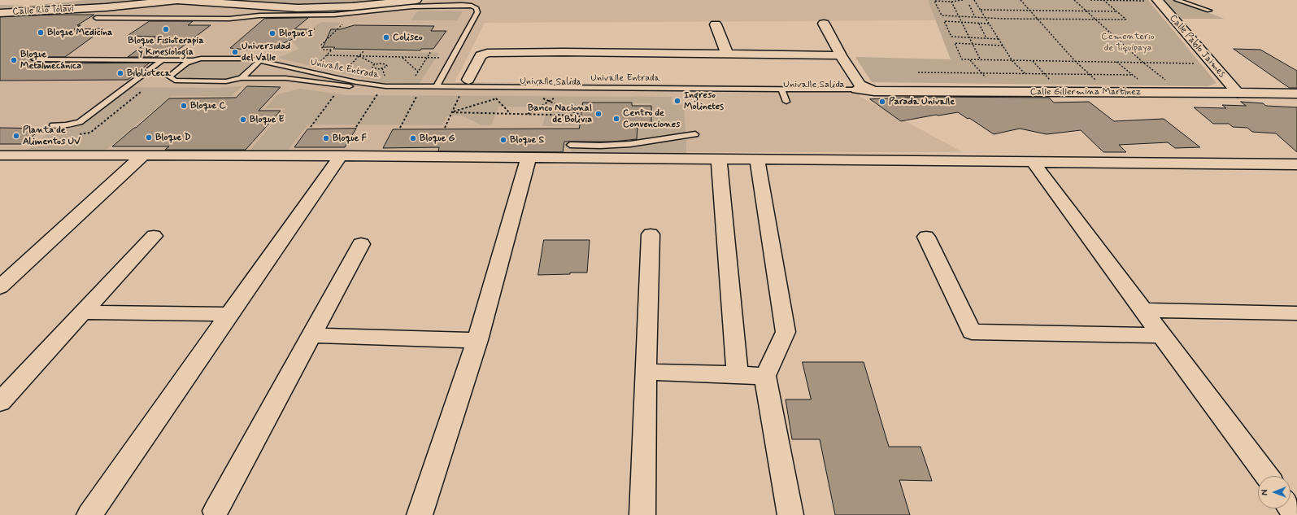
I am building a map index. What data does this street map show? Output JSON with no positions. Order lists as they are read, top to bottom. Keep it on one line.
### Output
{"streets":{"street":["Calle Río Tolavi","Calle Pablo Jaimes","Calle Gillermina Martinez"],"lane":["Univalle Entrada","Univalle Salida"]},"crossings":[["Calle Pablo Jaimes","Calle Gillermina Martinez"],["Univalle Entrada","Univalle Salida"],["Univalle Salida","Calle Gillermina Martinez"]],"parks":["Cementerio de Tiquipaya"],"places":["Bloque Fisioterapia y Kinesiología","Bloque Medicina","Bloque I","Coliseo","Universidad del Valle","Bloque Metalmecánica","Biblioteca","Ingreso Molinetes","Parada Univalle","Bloque C","Banco Nacional de Bolivia","Centro de Convenciones","Bloque E","Planta de Alimentos UV","Bloque D","Bloque F","Bloque G","Bloque S"],"north":"left"}
